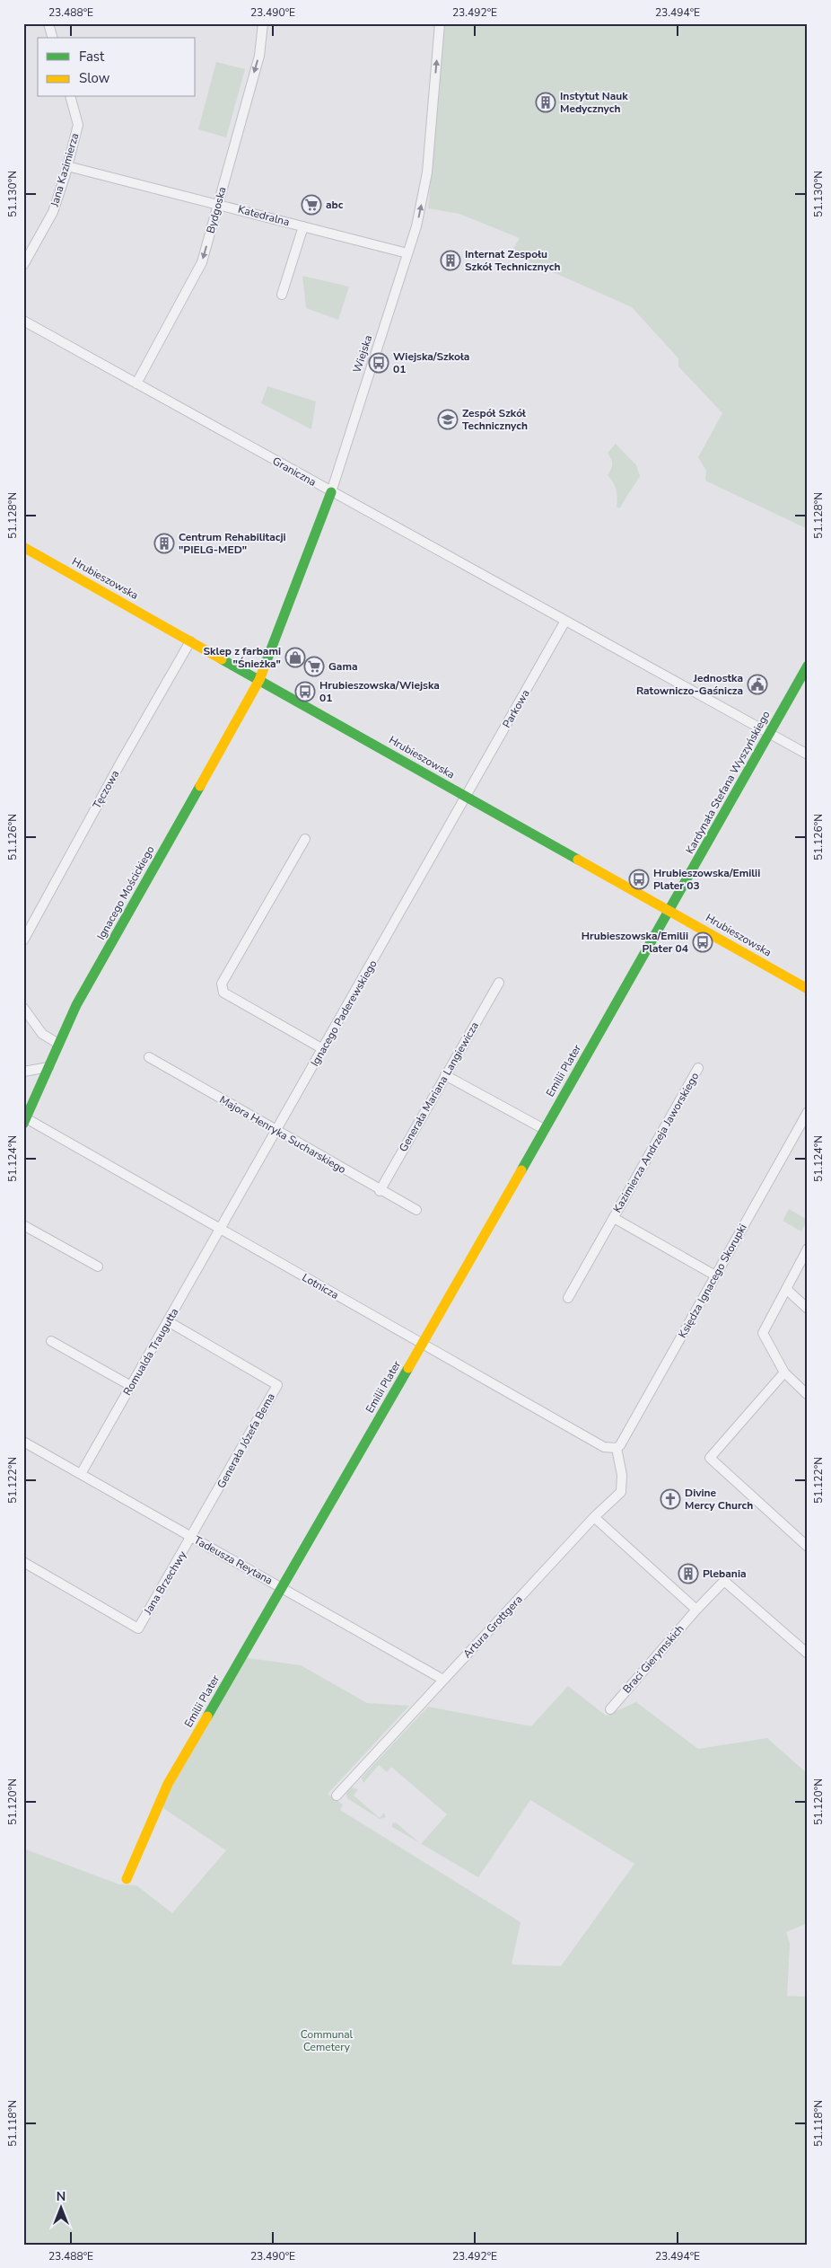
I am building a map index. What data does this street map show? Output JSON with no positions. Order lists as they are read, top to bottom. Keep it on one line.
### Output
{"streets":{"street":["Jana Kazimierza","Bydgoska","Katedralna","Wiejska","Graniczna","Hrubieszowska","Parkowa","Kardynała Stefana Wyszyńskiego","Tęczowa","Ignacego Mościckiego","Ignacego Paderewskiego","Emilii Plater","Generała Mariana Langiewicza","Majora Henryka Sucharskiego","Kazimierza Andrzeja Jaworskiego","Księdza Ignacego Skorupki","Lotnicza","Romualda Traugutta","Generała Józefa Bema","Tadeusza Reytana","Jana Brzechwy","Artura Grottgera","Braci Gierymskich"]},"crossings":[["Jana Kazimierza","Katedralna"],["Bydgoska","Katedralna"],["Bydgoska","Graniczna"],["Katedralna","Wiejska"],["Wiejska","Graniczna"],["Wiejska","Hrubieszowska"],["Wiejska","Ignacego Mościckiego"],["Graniczna","Parkowa"],["Graniczna","Kardynała Stefana Wyszyńskiego"],["Hrubieszowska","Parkowa"],["Hrubieszowska","Kardynała Stefana Wyszyńskiego"],["Hrubieszowska","Tęczowa"],["Hrubieszowska","Ignacego Mościckiego"],["Hrubieszowska","Ignacego Paderewskiego"],["Hrubieszowska","Emilii Plater"],["Parkowa","Ignacego Paderewskiego"],["Kardynała Stefana Wyszyńskiego","Emilii Plater"],["Ignacego Mościckiego","Lotnicza"],["Ignacego Paderewskiego","Majora Henryka Sucharskiego"],["Ignacego Paderewskiego","Lotnicza"],["Ignacego Paderewskiego","Romualda Traugutta"],["Emilii Plater","Lotnicza"],["Emilii Plater","Tadeusza Reytana"],["Generała Mariana Langiewicza","Majora Henryka Sucharskiego"],["Kazimierza Andrzeja Jaworskiego","Księdza Ignacego Skorupki"],["Księdza Ignacego Skorupki","Lotnicza"],["Księdza Ignacego Skorupki","Artura Grottgera"],["Lotnicza","Romualda Traugutta"],["Lotnicza","Artura Grottgera"],["Romualda Traugutta","Generała Józefa Bema"],["Romualda Traugutta","Tadeusza Reytana"],["Generała Józefa Bema","Tadeusza Reytana"],["Generała Józefa Bema","Jana Brzechwy"],["Tadeusza Reytana","Jana Brzechwy"],["Tadeusza Reytana","Artura Grottgera"]],"one_way":["Bydgoska"],"parks":["Communal Cemetery"],"places":{"building":["Instytut Nauk Medycznych","Internat Zespołu Szkół Technicznych","Centrum Rehabilitacji \"PIELG-MED\"","Plebania"],"supermarket":["abc","Gama"],"bus stop":["Wiejska/Szkoła 01","Hrubieszowska/Wiejska 01","Hrubieszowska/Emilii Plater 03","Hrubieszowska/Emilii Plater 04"],"school or university":["Zespół Szkół Technicznych"],"shop":["Sklep z farbami \"Śnieżka\""],"public building":["Jednostka Ratowniczo-Gaśnicza"],"church":["Divine Mercy Church"]},"legend":["Fast","Slow"],"north":"top","coordinates":["23.488°E","23.490°E","23.492°E","23.494°E","51.130°N","51.128°N","51.126°N","51.124°N","51.122°N","51.120°N","51.118°N"]}
